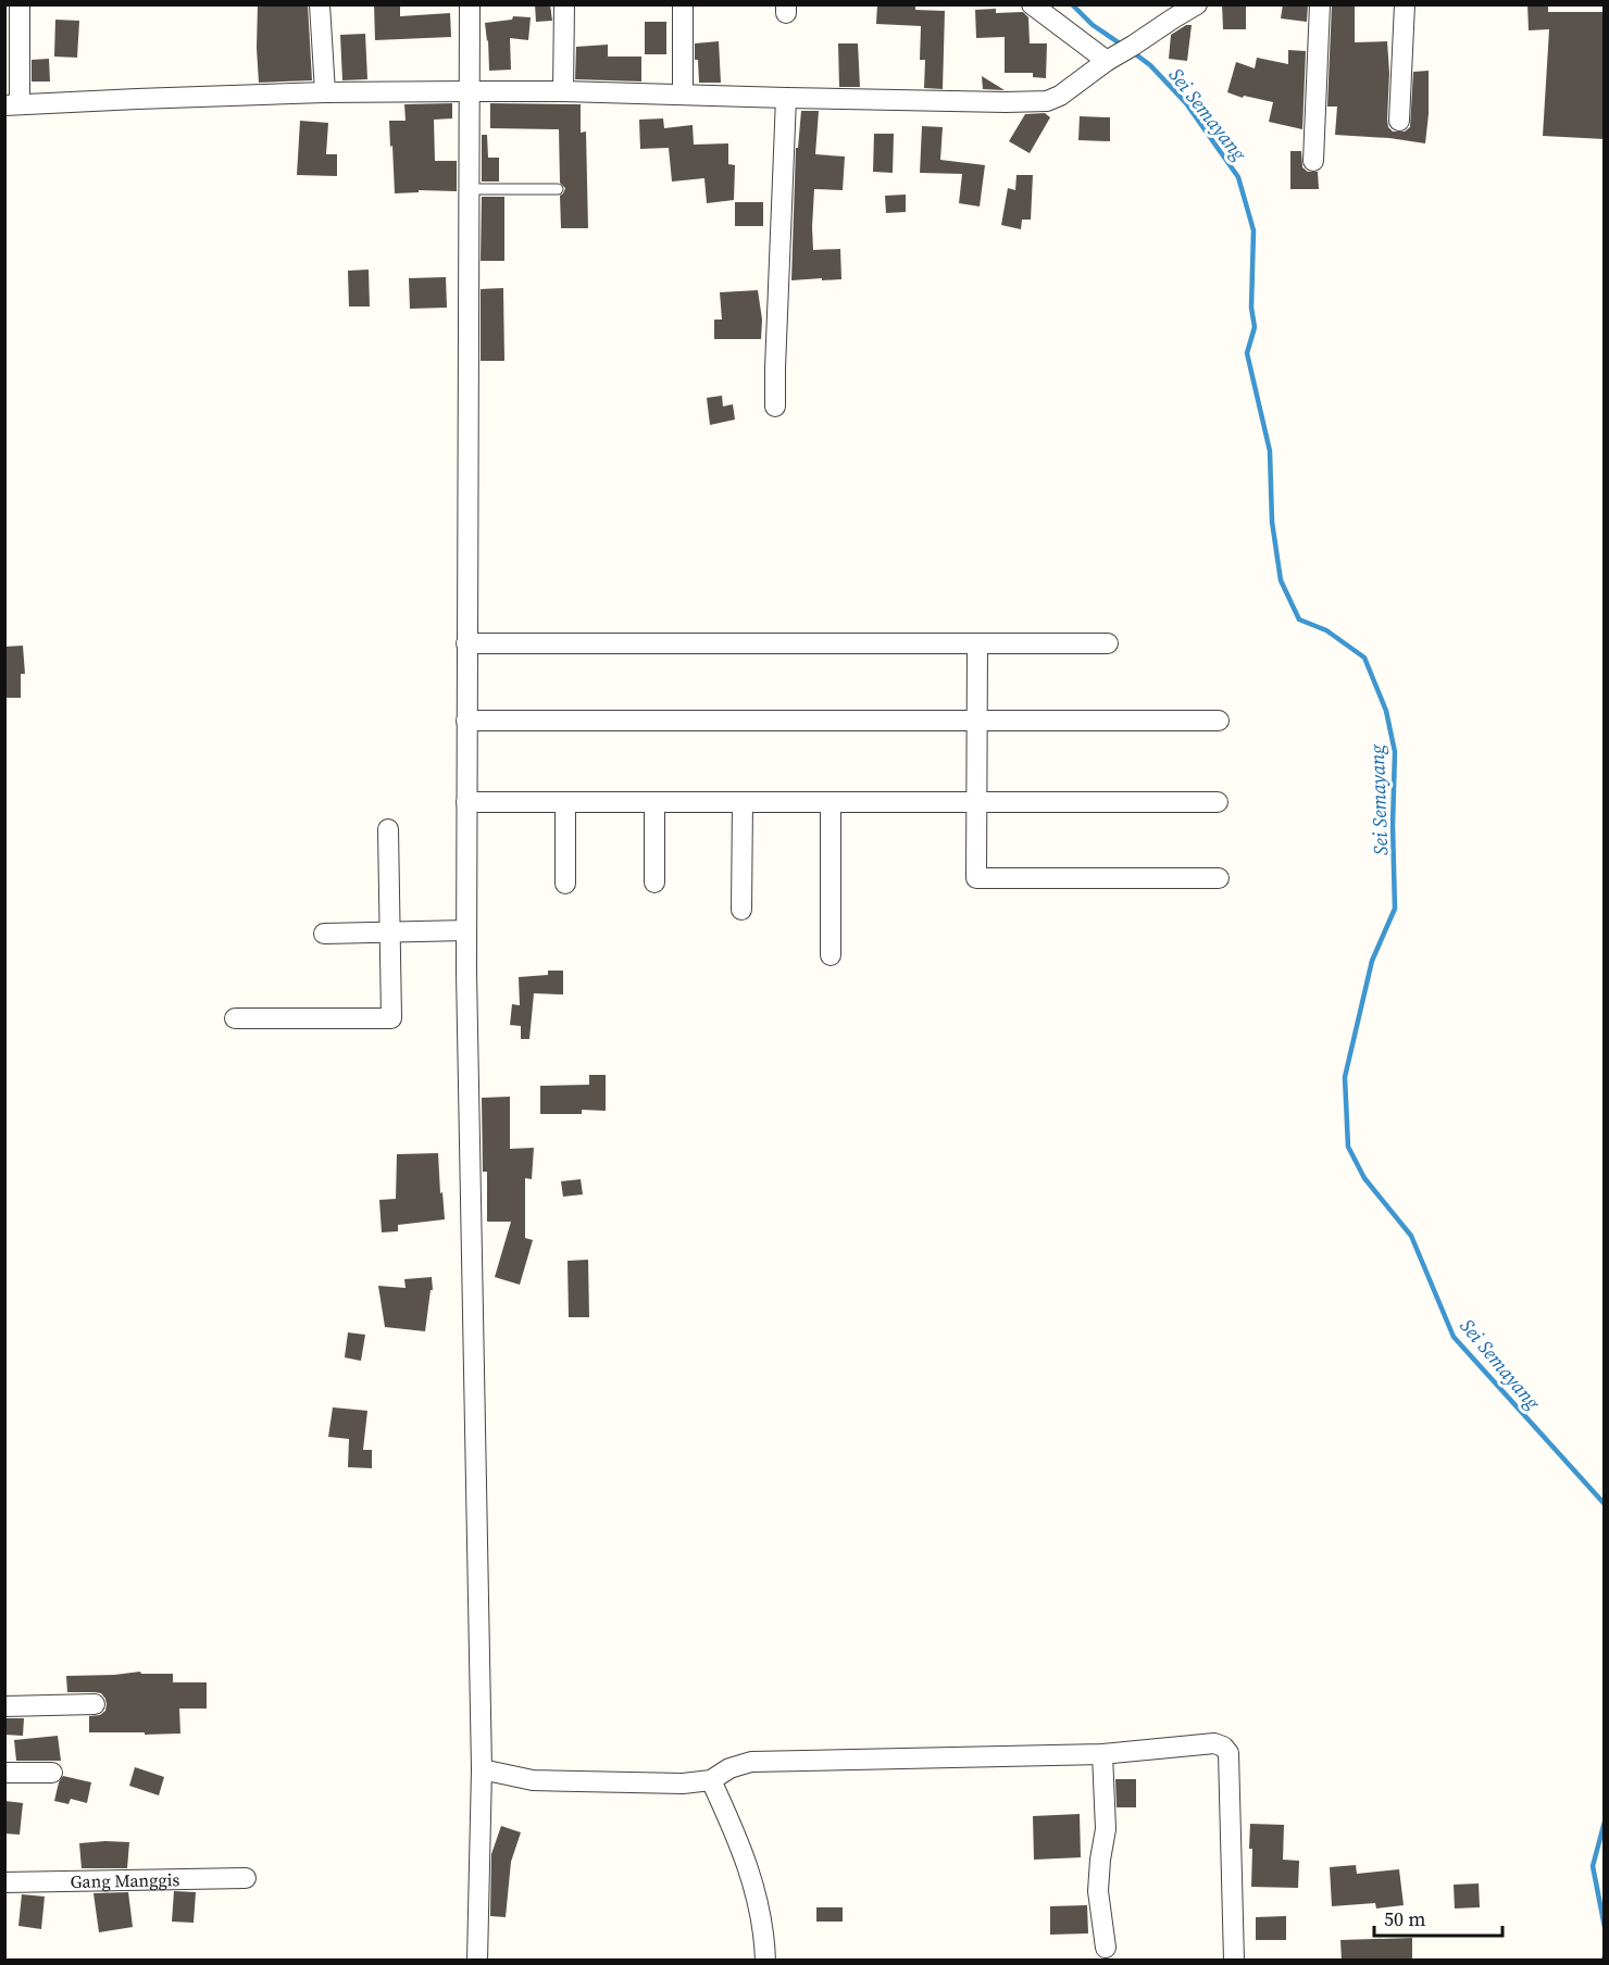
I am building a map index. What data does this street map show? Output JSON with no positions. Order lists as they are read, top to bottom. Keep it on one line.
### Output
{"streets":{"street":["Gang Manggis"]},"water":["Sei Semayang"],"scale_bar":"50 m"}
